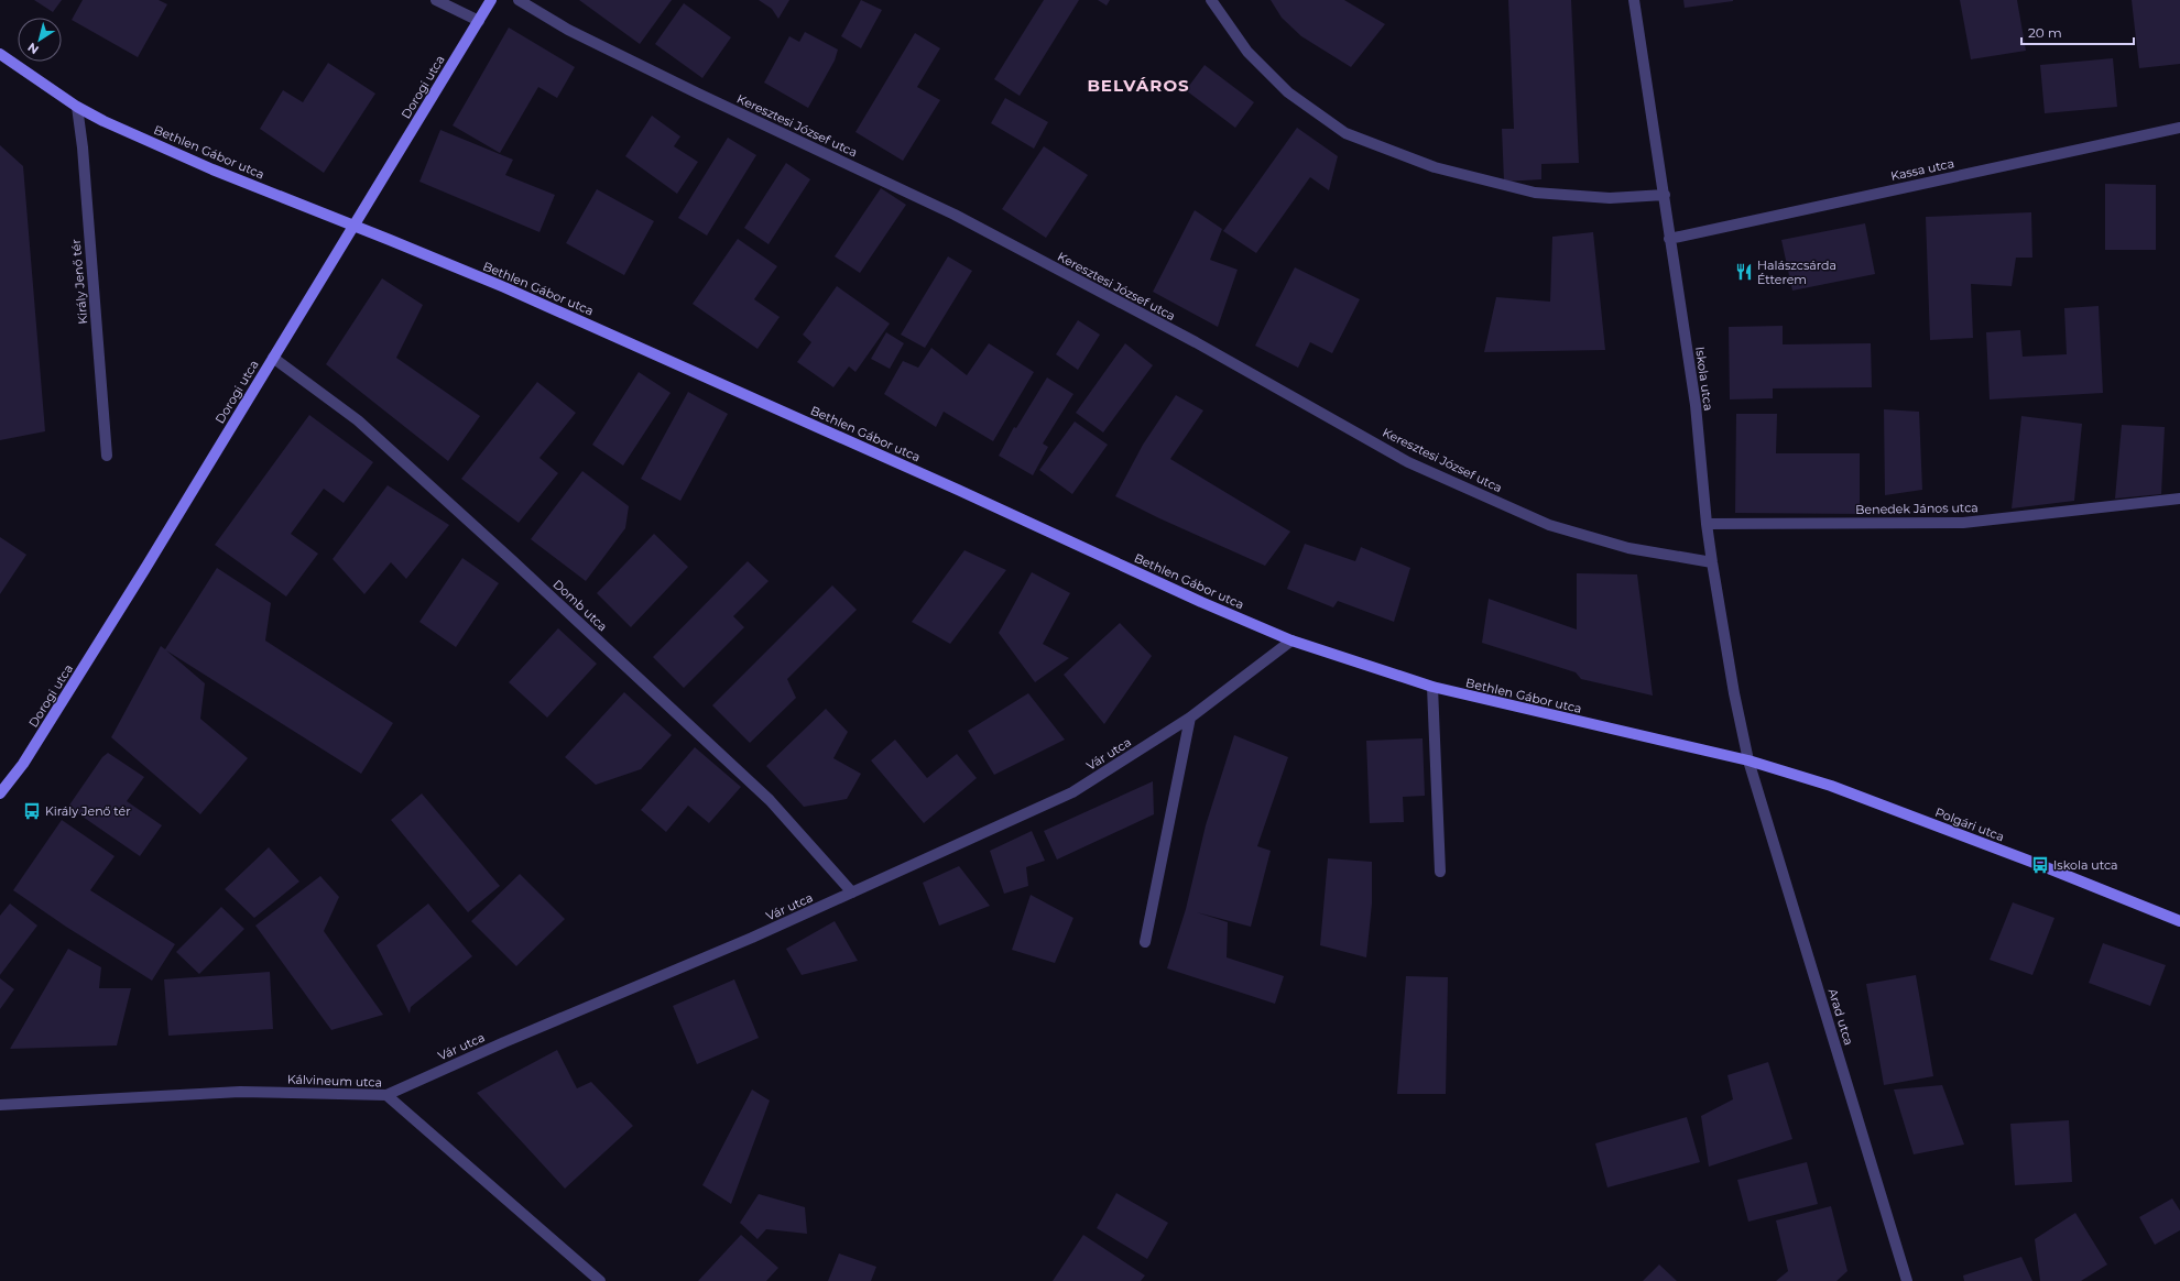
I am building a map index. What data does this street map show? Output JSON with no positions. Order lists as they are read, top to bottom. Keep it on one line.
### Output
{"streets":{"main road":["Dorogi utca","Bethlen Gábor utca","Polgári utca"],"street":["Keresztesi József utca","Kassa utca","Király Jenő tér","Iskola utca","Benedek János utca","Domb utca","Vár utca","Arad utca","Kálvineum utca"]},"crossings":[["Dorogi utca","Bethlen Gábor utca"],["Dorogi utca","Domb utca"],["Keresztesi József utca","Iskola utca"],["Bethlen Gábor utca","Király Jenő tér"],["Bethlen Gábor utca","Iskola utca"],["Bethlen Gábor utca","Vár utca"],["Bethlen Gábor utca","Polgári utca"],["Bethlen Gábor utca","Arad utca"],["Kassa utca","Iskola utca"],["Iskola utca","Benedek János utca"],["Iskola utca","Polgári utca"],["Iskola utca","Arad utca"],["Domb utca","Vár utca"],["Vár utca","Kálvineum utca"],["Polgári utca","Arad utca"]],"districts":["BELVÁROS"],"places":{"restaurant":["Halászcsárda Étterem"],"bus stop":["Király Jenő tér","Iskola utca"]},"scale_bar":"20 m","north":"bottom left"}
